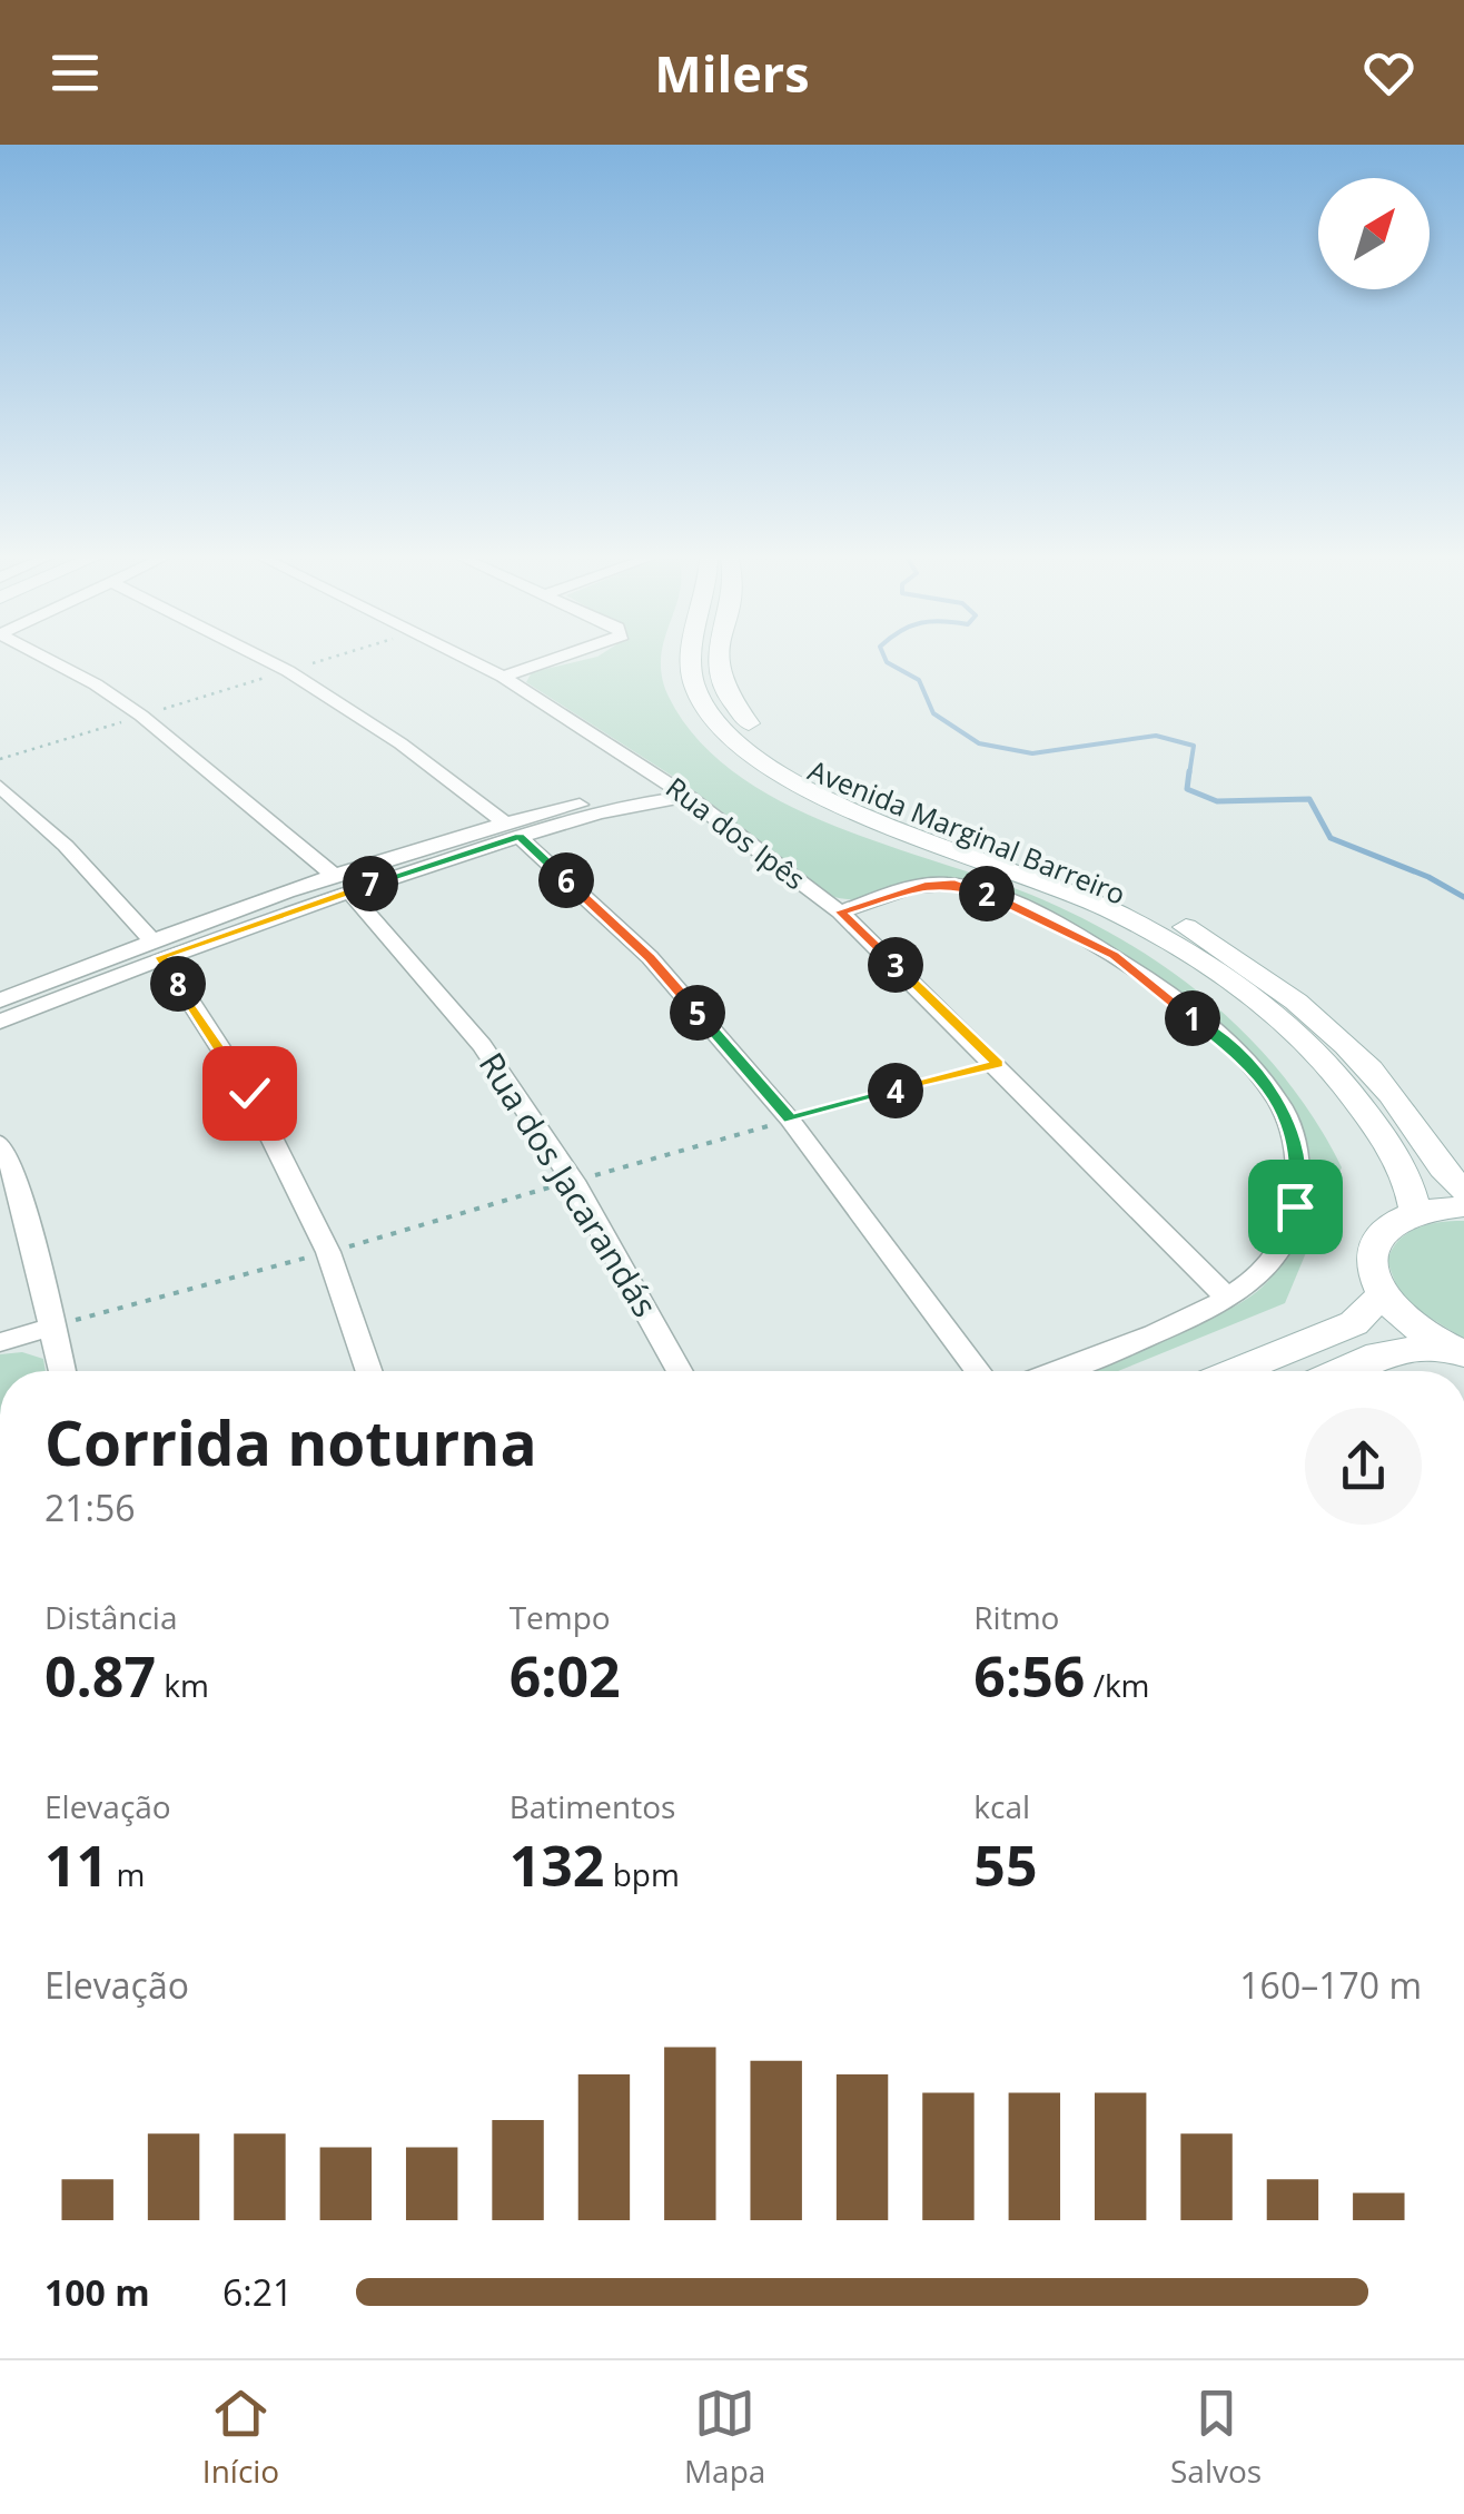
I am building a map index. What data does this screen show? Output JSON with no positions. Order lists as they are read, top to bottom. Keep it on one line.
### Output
{"streets":{"street":["Avenida Marginal Barreiro","Rua dos Ipês","Rua dos Jacarandás"]},"north":"top right","page":{"header":"Milers","pins":["6","7","2","3","8","5","1","4"],"heading":["Corrida noturna","21:56"],"stats":[["Distância","0.87 km"],["Tempo","6:02"],["Ritmo","6:56 /km"],["Elevação","11 m"],["Batimentos","132 bpm"],["kcal","55"]],"chart":["Elevação","160–170 m"],"list":[{"name":"100 m","note":"6:21"}],"tabs":["Início","Mapa","Salvos"]}}
